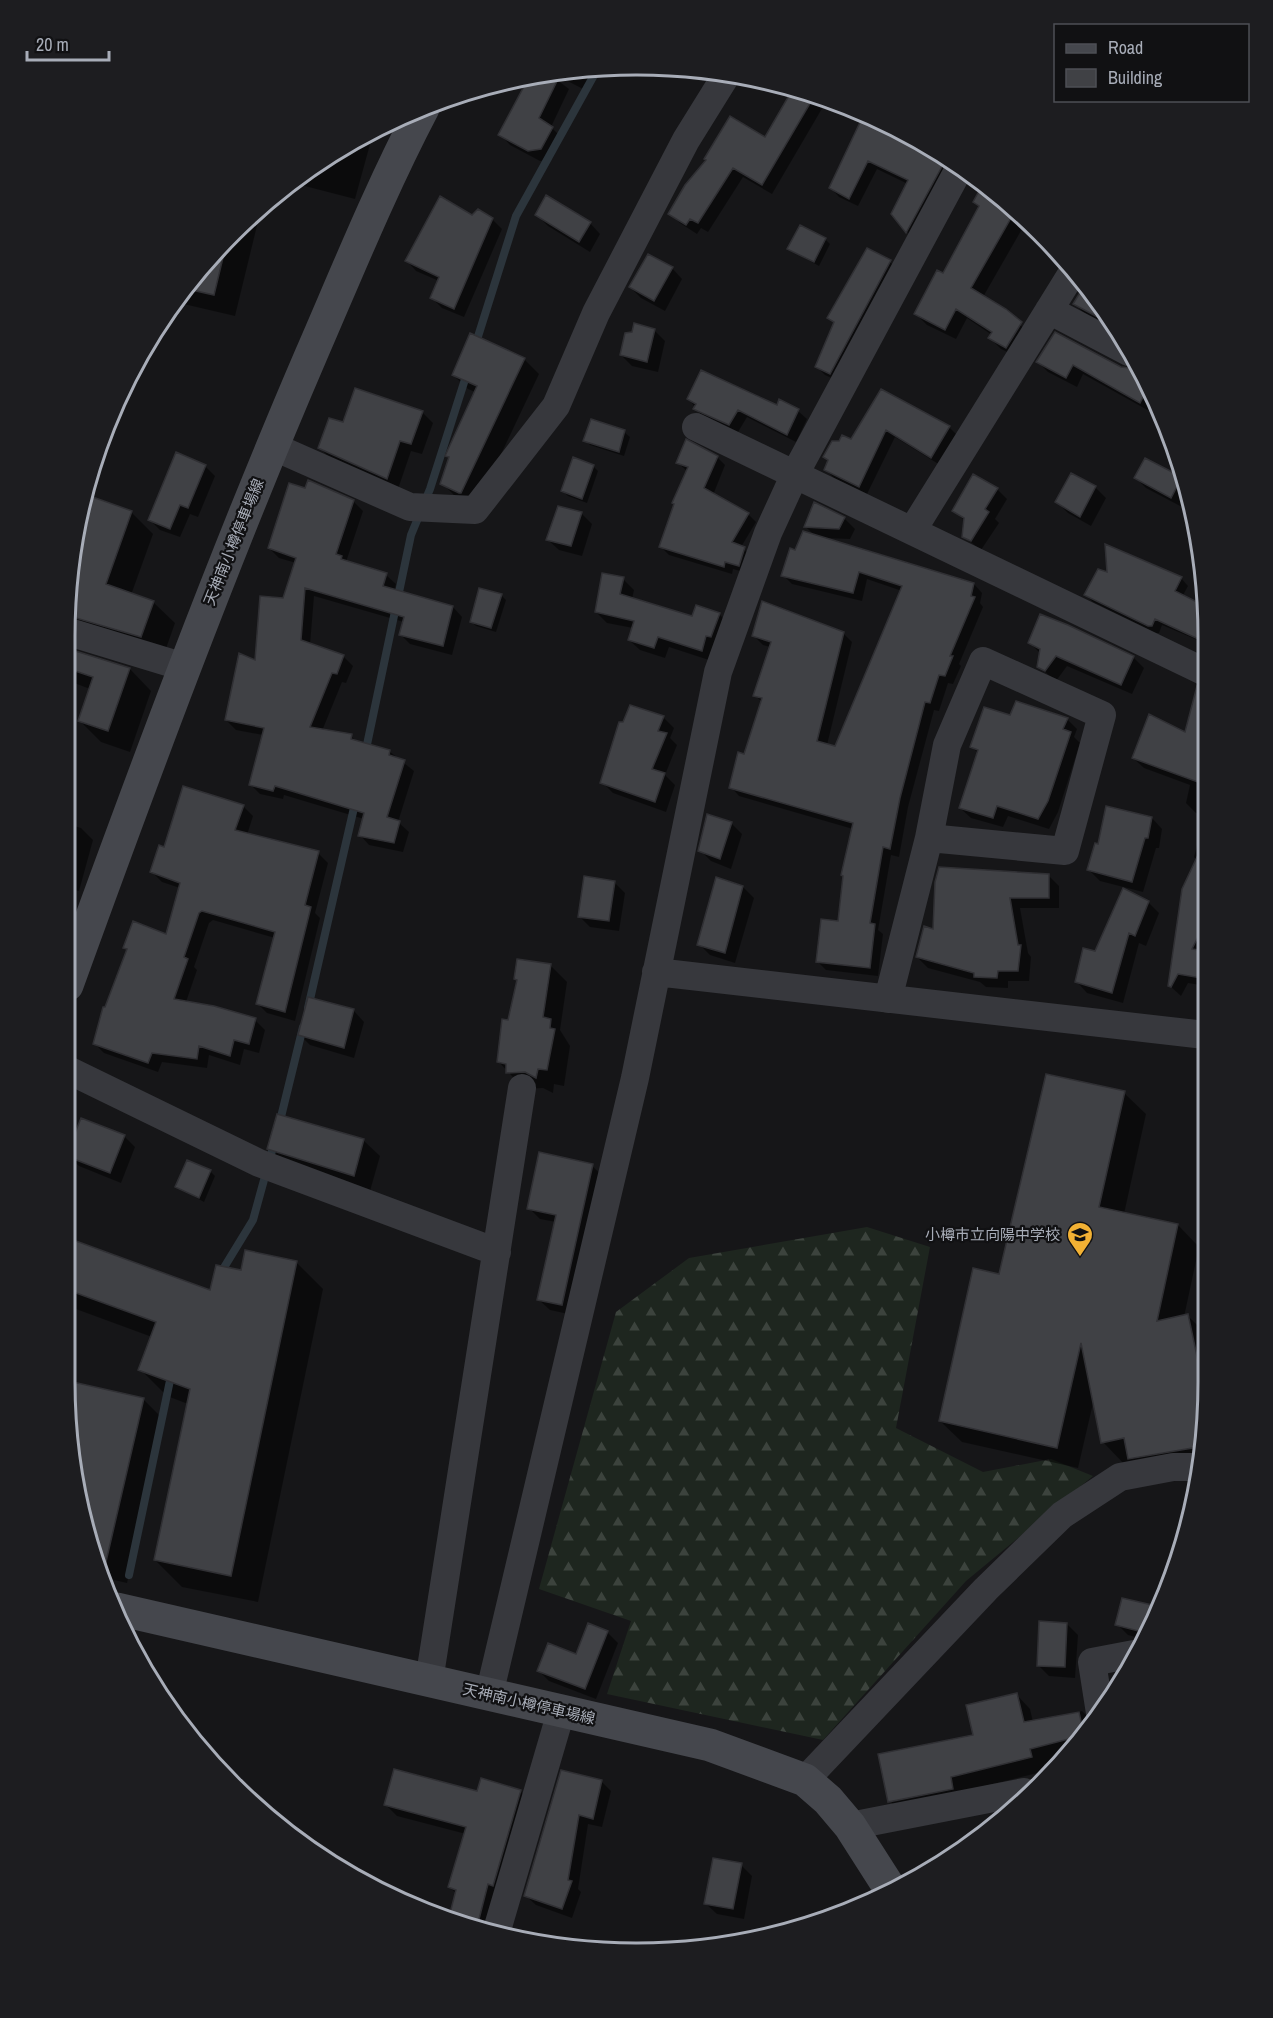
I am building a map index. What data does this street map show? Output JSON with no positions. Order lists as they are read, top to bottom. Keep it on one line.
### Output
{"streets":{"main road":["天神南小樽停車場線"]},"places":{"school or university":["小樽市立向陽中学校"]},"legend":["Road","Building"],"scale_bar":"20 m"}
